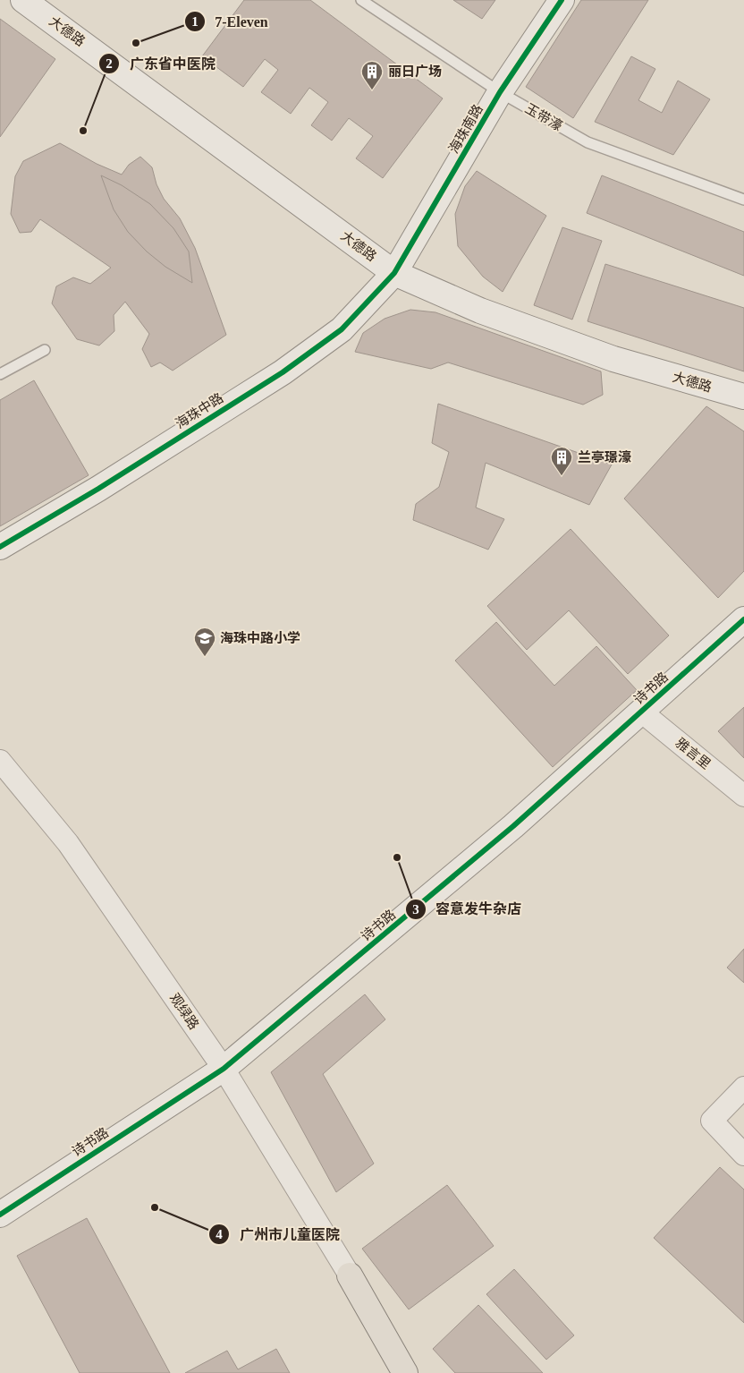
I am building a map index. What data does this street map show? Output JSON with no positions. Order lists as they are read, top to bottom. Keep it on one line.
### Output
{"streets":{"street":["大德路","海珠南路","海珠中路","诗书路","雅言里","观绿路"],"lane":["玉带濠"]},"crossings":[["大德路","海珠南路"],["大德路","海珠中路"],["玉带濠","海珠南路"],["海珠南路","海珠中路"],["诗书路","雅言里"],["诗书路","观绿路"]],"places":{"other":["7-Eleven","广东省中医院","容意发牛杂店","广州市儿童医院"],"building":["丽日广场","兰亭璟濠"],"school or university":["海珠中路小学"]}}
